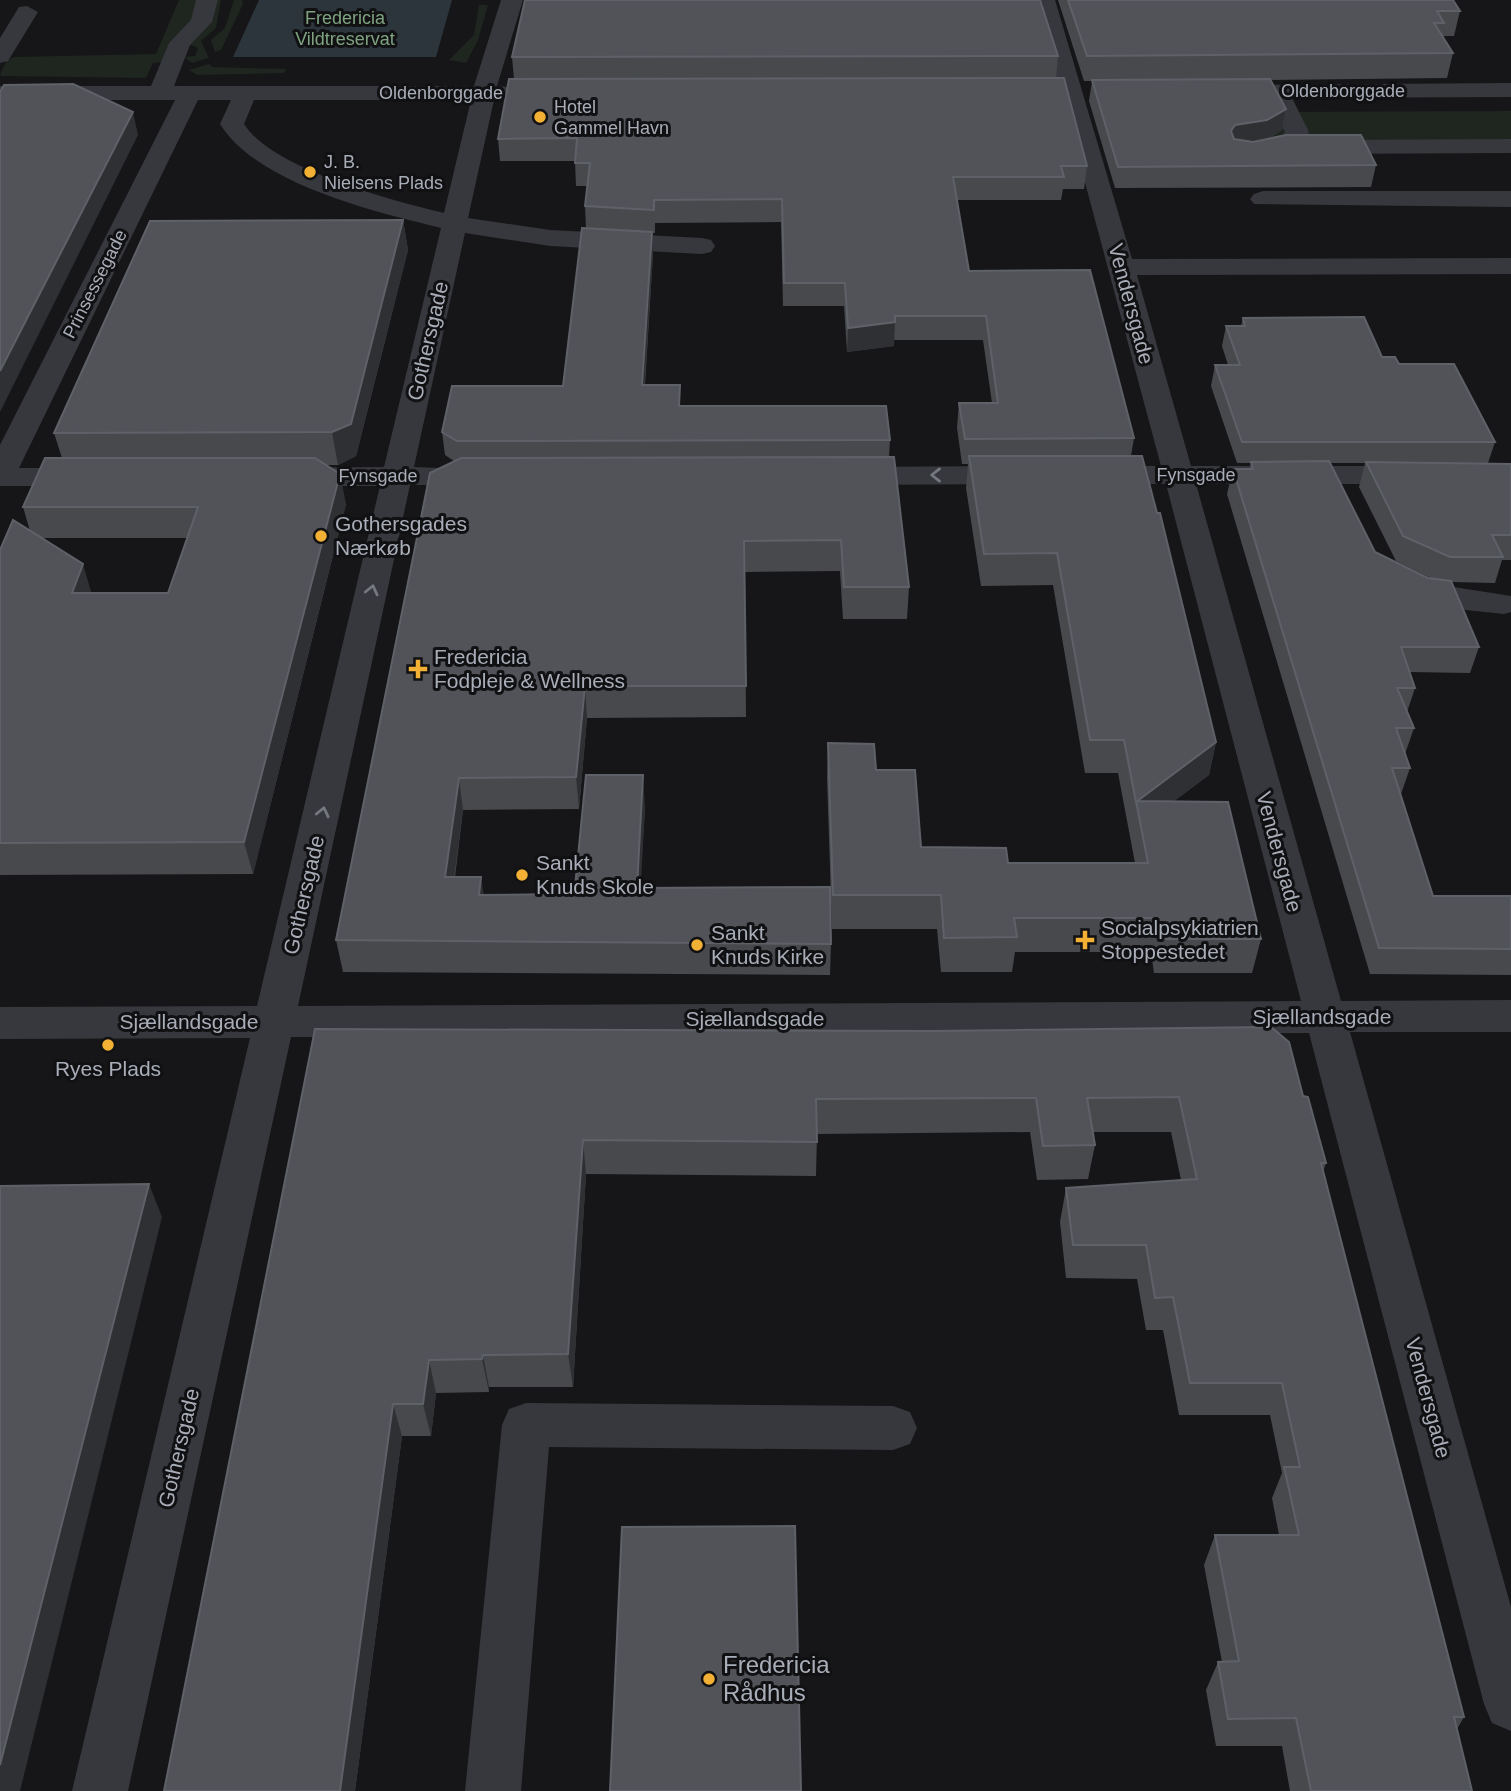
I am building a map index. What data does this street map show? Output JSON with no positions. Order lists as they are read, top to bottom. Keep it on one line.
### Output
{"streets":{"street":["Oldenborggade","Prinsessegade","Vendersgade","Gothersgade","Fynsgade","Sjællandsgade"]},"crossings":[["Oldenborggade","Prinsessegade"],["Oldenborggade","Gothersgade"],["Vendersgade","Fynsgade"],["Vendersgade","Sjællandsgade"],["Gothersgade","Fynsgade"],["Gothersgade","Sjællandsgade"]],"one_way":["Fynsgade"],"parks":["Fredericia Vildtreservat"],"places":{"other":["Hotel Gammel Havn","J. B. Nielsens Plads","Gothersgades Nærkøb","Sankt Knuds Skole","Sankt Knuds Kirke","Ryes Plads","Fredericia Rådhus"],"health":["Fredericia Fodpleje & Wellness","Socialpsykiatrien Stoppestedet"]}}
